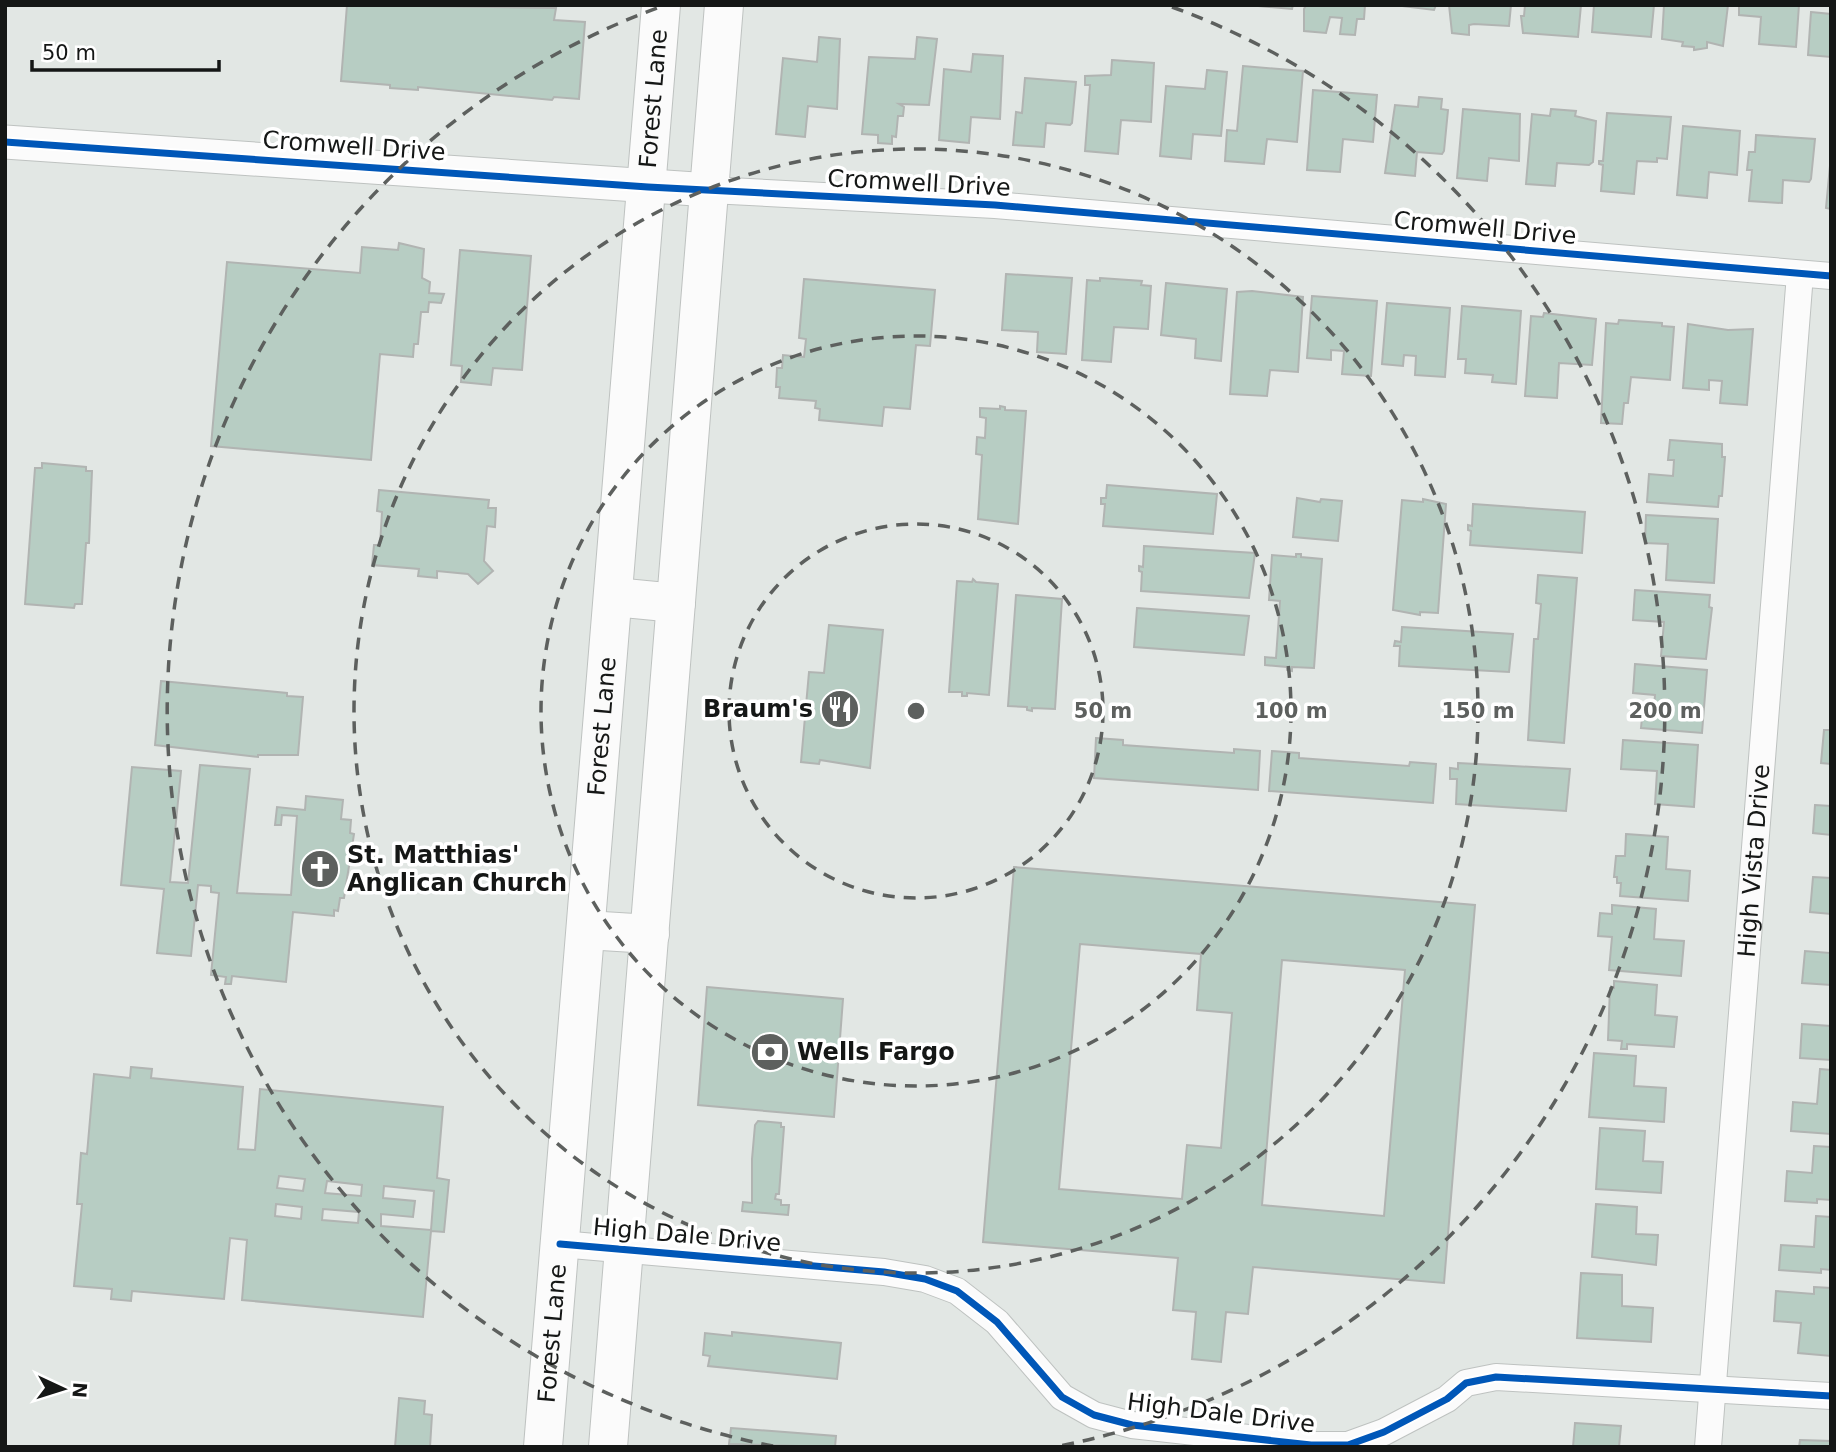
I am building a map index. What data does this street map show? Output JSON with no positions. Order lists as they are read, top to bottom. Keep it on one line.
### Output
{"streets":{"main road":["Forest Lane"],"street":["Cromwell Drive","High Vista Drive","High Dale Drive"]},"crossings":[["Forest Lane","Cromwell Drive"],["Forest Lane","High Dale Drive"],["Cromwell Drive","High Vista Drive"],["High Vista Drive","High Dale Drive"]],"places":{"restaurant":["Braum's"],"church":["St. Matthias' Anglican Church"],"bank":["Wells Fargo"]},"scale_bar":"50 m","north":"right","rings":["50 m","100 m","150 m","200 m"]}
